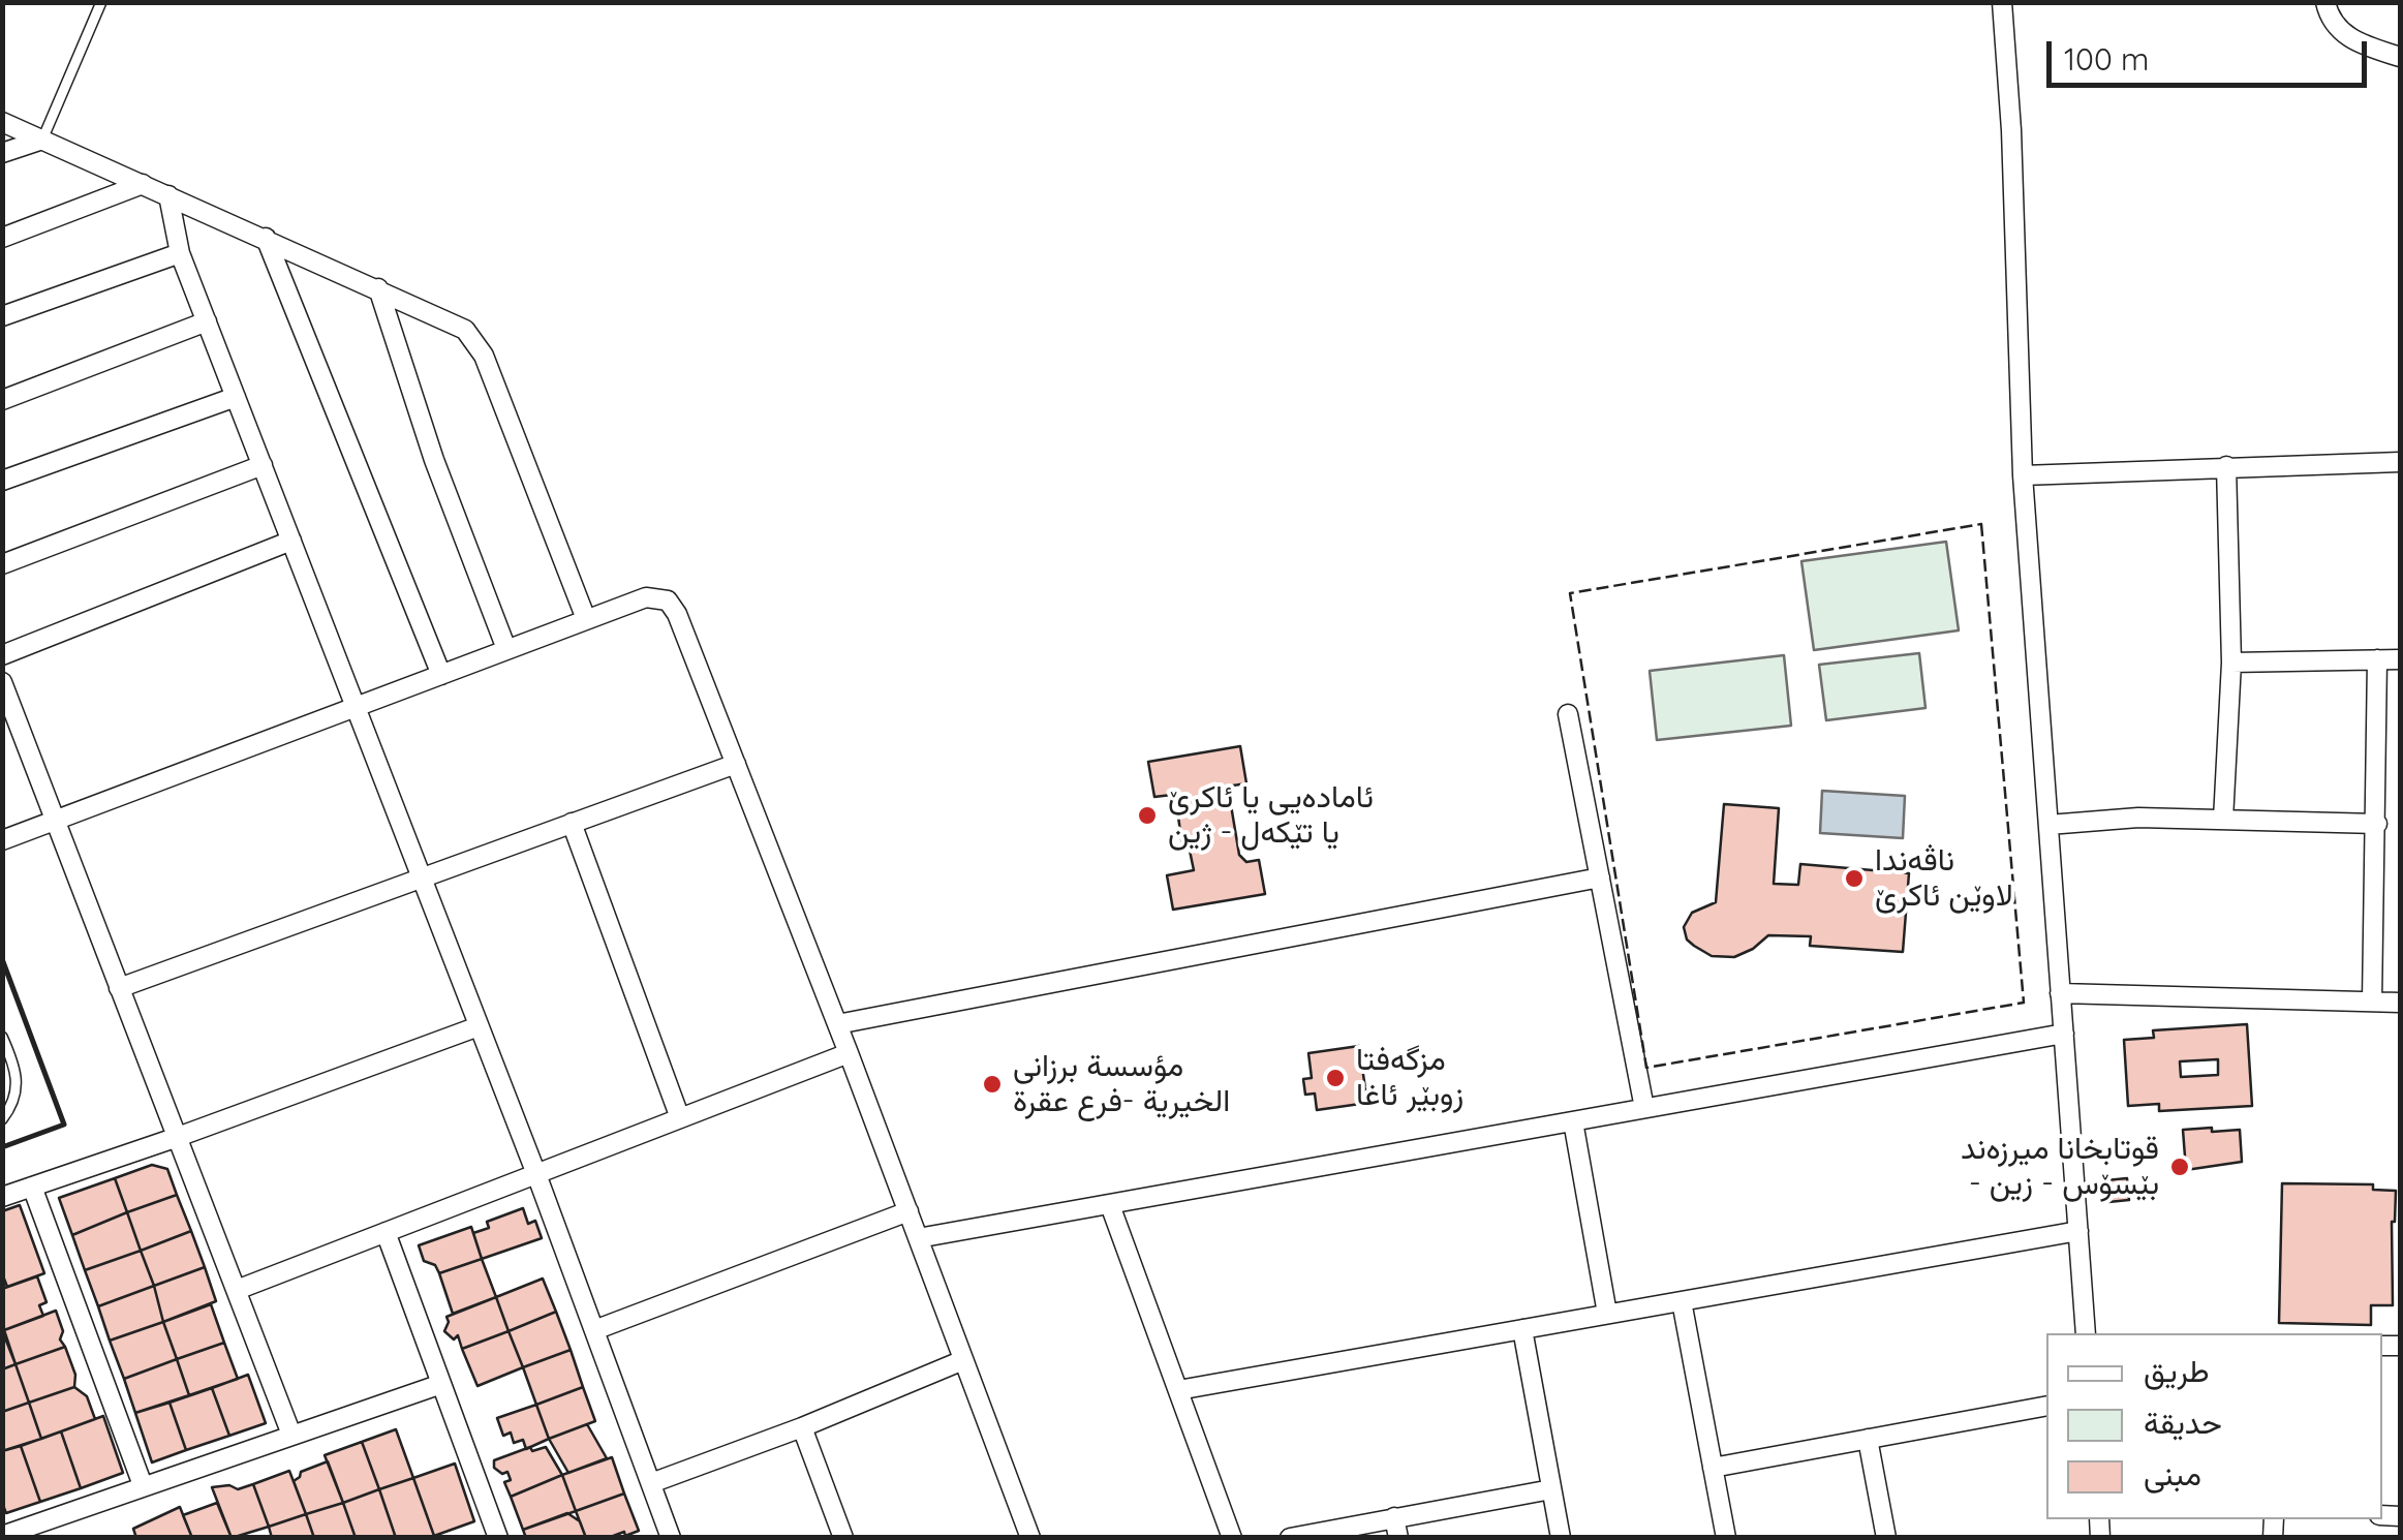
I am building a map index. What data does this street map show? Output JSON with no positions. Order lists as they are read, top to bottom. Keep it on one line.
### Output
{"places":["ئامادەیی یا ئاکرێ یا تێکەل - ژین","ناڤەندا لاوێن ئاکرێ","مزگەفتا زوبێر ئاغا","مؤسسة برزانى الخيرية -فرع عقرة","قوتابخانا میرزەند - بێسۆس - زین"],"legend":["طريق","حديقة","مبنى"],"scale_bar":"100 m"}
